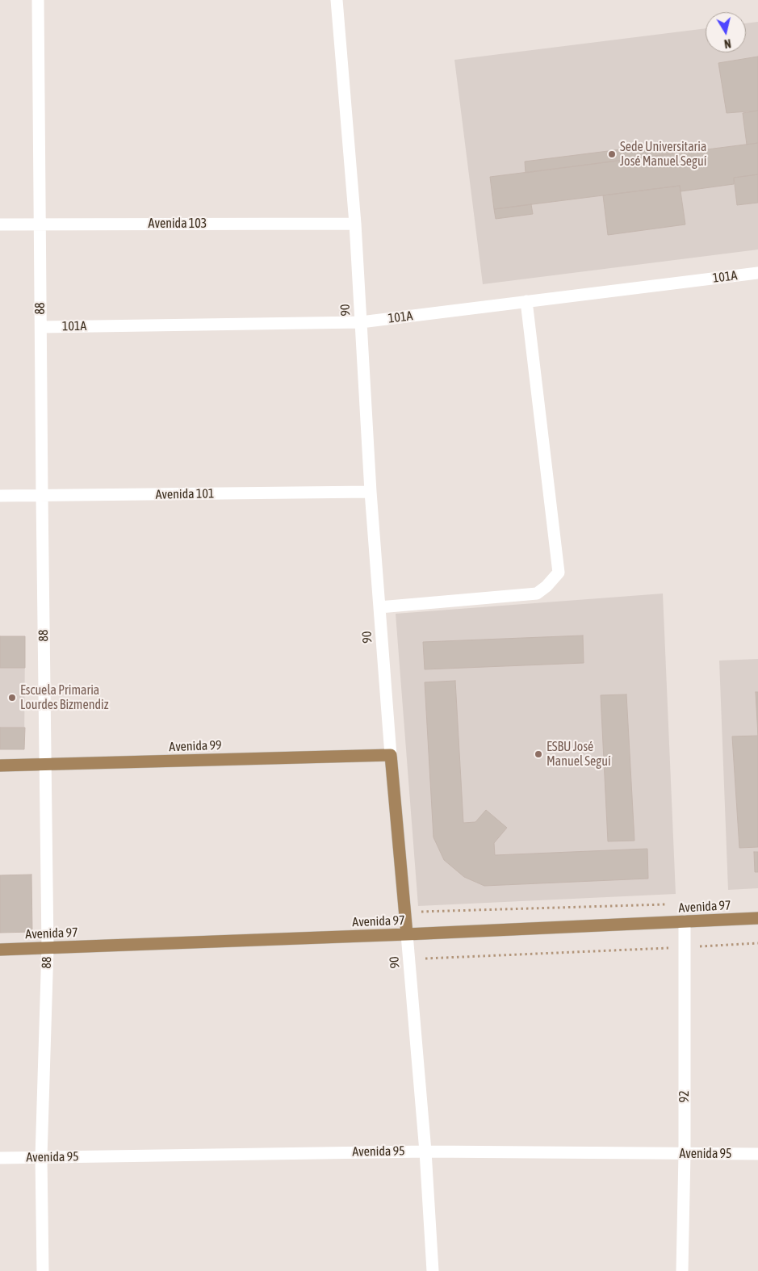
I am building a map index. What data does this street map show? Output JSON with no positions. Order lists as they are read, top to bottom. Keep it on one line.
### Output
{"streets":{"main road":["90","Avenida 99","Avenida 97"],"street":["Avenida 103","101A","88","Avenida 101","92","Avenida 95"]},"crossings":[["Avenida 103","88"],["Avenida 103","90"],["101A","88"],["101A","90"],["88","Avenida 101"],["88","Avenida 99"],["88","Avenida 97"],["88","Avenida 95"],["90","Avenida 101"],["90","Avenida 99"],["90","Avenida 97"],["90","Avenida 95"],["Avenida 97","92"],["92","Avenida 95"]],"places":["Sede Universitaria José Manuel Seguí","Escuela Primaria Lourdes Bizmendiz","ESBU José Manuel Seguí"],"north":"bottom"}
